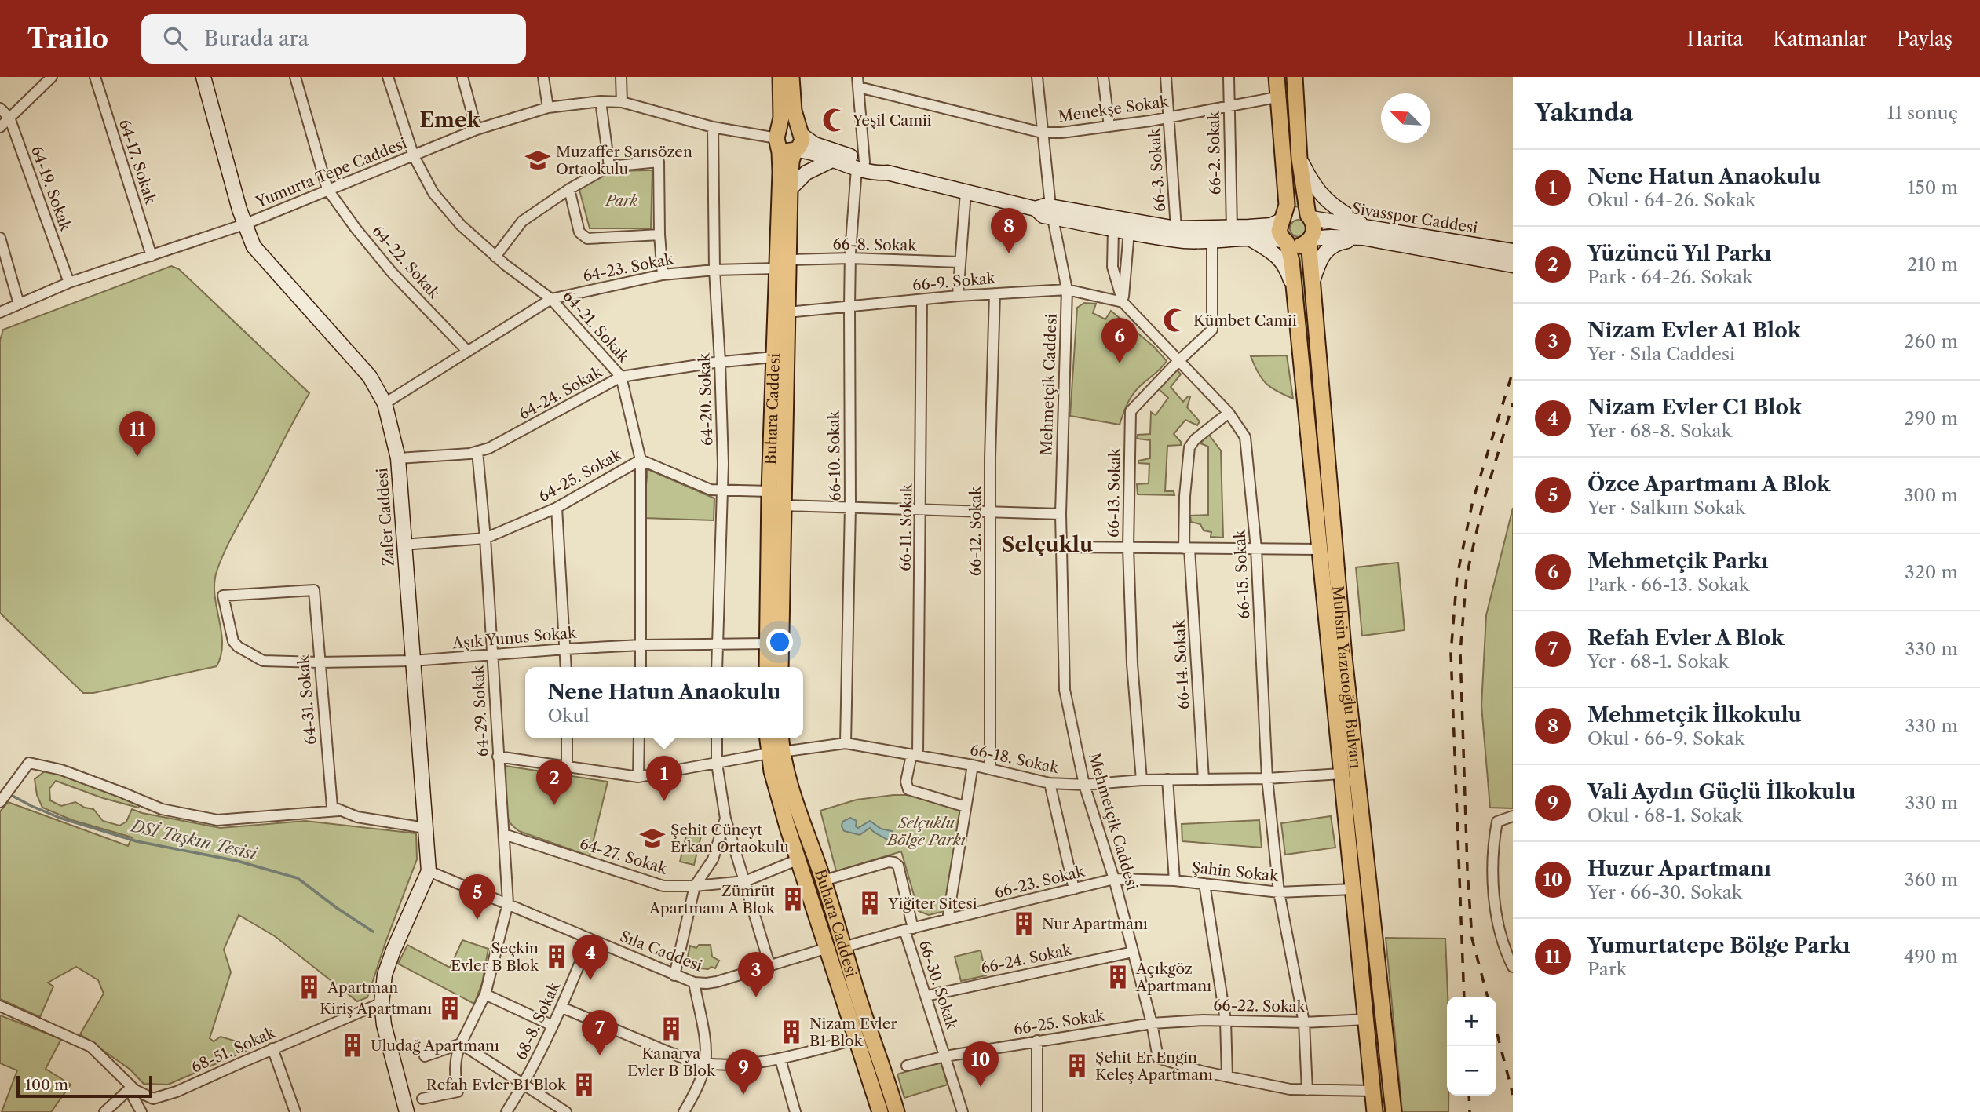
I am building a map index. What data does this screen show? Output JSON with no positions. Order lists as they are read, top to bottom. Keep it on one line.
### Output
{"streets":{"main road":["Buhara Caddesi","Muhsin Yazıcıoğlu Bulvarı"],"street":["Menekşe Sokak","66-2. Sokak","64-17. Sokak","66-3. Sokak","Yumurta Tepe Caddesi","64-19. Sokak","Sivasspor Caddesi","66-8. Sokak","64-22. Sokak","64-23. Sokak","66-9. Sokak","64-21. Sokak","Mehmetçik Caddesi","64-24. Sokak","64-20. Sokak","66-10. Sokak","64-25. Sokak","66-13. Sokak","Zafer Caddesi","66-11. Sokak","66-12. Sokak","66-15. Sokak","Aşık Yunus Sokak","66-14. Sokak","64-31. Sokak","64-29. Sokak","66-18. Sokak","64-27. Sokak","Şahin Sokak","66-23. Sokak","Sıla Caddesi","66-24. Sokak","66-30. Sokak","66-22. Sokak","68-8. Sokak","66-25. Sokak","68-51. Sokak"]},"crossings":[["Menekşe Sokak","66-2. Sokak"],["Menekşe Sokak","66-3. Sokak"],["Menekşe Sokak","Mehmetçik Caddesi"],["Menekşe Sokak","66-10. Sokak"],["Menekşe Sokak","Muhsin Yazıcıoğlu Bulvarı"],["64-17. Sokak","Yumurta Tepe Caddesi"],["Yumurta Tepe Caddesi","64-19. Sokak"],["Yumurta Tepe Caddesi","64-22. Sokak"],["Yumurta Tepe Caddesi","64-21. Sokak"],["Yumurta Tepe Caddesi","64-20. Sokak"],["Yumurta Tepe Caddesi","Buhara Caddesi"],["Yumurta Tepe Caddesi","Zafer Caddesi"],["Sivasspor Caddesi","Muhsin Yazıcıoğlu Bulvarı"],["66-8. Sokak","64-23. Sokak"],["66-8. Sokak","Buhara Caddesi"],["66-8. Sokak","66-10. Sokak"],["64-22. Sokak","64-23. Sokak"],["64-23. Sokak","64-21. Sokak"],["64-23. Sokak","64-20. Sokak"],["64-23. Sokak","Buhara Caddesi"],["64-23. Sokak","Zafer Caddesi"],["66-9. Sokak","Mehmetçik Caddesi"],["66-9. Sokak","Buhara Caddesi"],["66-9. Sokak","66-10. Sokak"],["66-9. Sokak","66-11. Sokak"],["66-9. Sokak","66-12. Sokak"],["66-9. Sokak","66-15. Sokak"],["64-21. Sokak","64-24. Sokak"],["64-21. Sokak","64-25. Sokak"],["64-21. Sokak","Aşık Yunus Sokak"],["Mehmetçik Caddesi","66-15. Sokak"],["Mehmetçik Caddesi","Muhsin Yazıcıoğlu Bulvarı"],["Mehmetçik Caddesi","66-18. Sokak"],["Mehmetçik Caddesi","Şahin Sokak"],["Mehmetçik Caddesi","66-23. Sokak"],["Mehmetçik Caddesi","66-24. Sokak"],["Mehmetçik Caddesi","66-22. Sokak"],["Mehmetçik Caddesi","66-25. Sokak"],["64-24. Sokak","64-20. Sokak"],["64-24. Sokak","Buhara Caddesi"],["64-24. Sokak","Zafer Caddesi"],["64-24. Sokak","64-29. Sokak"],["64-20. Sokak","64-25. Sokak"],["64-20. Sokak","Aşık Yunus Sokak"],["Buhara Caddesi","64-25. Sokak"],["Buhara Caddesi","Aşık Yunus Sokak"],["Buhara Caddesi","66-18. Sokak"],["Buhara Caddesi","64-27. Sokak"],["Buhara Caddesi","66-23. Sokak"],["Buhara Caddesi","Sıla Caddesi"],["Buhara Caddesi","66-30. Sokak"],["66-10. Sokak","66-18. Sokak"],["64-25. Sokak","Zafer Caddesi"],["64-25. Sokak","64-29. Sokak"],["66-13. Sokak","66-15. Sokak"],["66-13. Sokak","66-18. Sokak"],["Zafer Caddesi","Aşık Yunus Sokak"],["Zafer Caddesi","Sıla Caddesi"],["Zafer Caddesi","68-51. Sokak"],["66-11. Sokak","66-18. Sokak"],["66-12. Sokak","66-18. Sokak"],["66-15. Sokak","66-14. Sokak"],["66-15. Sokak","66-18. Sokak"],["66-15. Sokak","Şahin Sokak"],["66-15. Sokak","66-22. Sokak"],["Aşık Yunus Sokak","64-31. Sokak"],["Aşık Yunus Sokak","64-29. Sokak"],["66-14. Sokak","66-18. Sokak"],["Muhsin Yazıcıoğlu Bulvarı","66-18. Sokak"],["Muhsin Yazıcıoğlu Bulvarı","Şahin Sokak"],["Muhsin Yazıcıoğlu Bulvarı","66-22. Sokak"],["64-29. Sokak","66-18. Sokak"],["64-29. Sokak","64-27. Sokak"],["64-29. Sokak","Sıla Caddesi"],["Şahin Sokak","66-23. Sokak"],["66-23. Sokak","66-30. Sokak"],["Sıla Caddesi","68-8. Sokak"],["66-24. Sokak","66-30. Sokak"],["66-30. Sokak","66-25. Sokak"],["66-22. Sokak","66-25. Sokak"]],"districts":["Emek","Selçuklu"],"water":["DSİ Taşkın Tesisi"],"parks":["Park","Selçuklu Bölge Parkı"],"places":{"mosque":["Yeşil Camii","Kümbet Camii"],"school or university":["Muzaffer Sarısözen Ortaokulu","Şehit Cüneyt Erkan Ortaokulu"],"building":["Zümrüt Apartmanı A Blok","Yiğiter Sitesi","Nur Apartmanı","Seçkin Evler B Blok","Açıkgöz Apartmanı","Apartman","Kiriş Apartmanı","Kanarya Evler B Blok","Nizam Evler B1 Blok","Uludağ Apartmanı","Şehit Er Engin Keleş Apartmanı","Refah Evler B1 Blok"]},"scale_bar":"100 m","north":"top left","page":{"header":"Trailo","search":"Burada ara","nav":["Harita","Katmanlar","Paylaş"],"heading":["Yakında","11 sonuç"],"list":[{"mark":"1","name":"Nene Hatun Anaokulu","note":"Okul · 64-26. Sokak","value":"150 m"},{"mark":"2","name":"Yüzüncü Yıl Parkı","note":"Park · 64-26. Sokak","value":"210 m"},{"mark":"3","name":"Nizam Evler A1 Blok","note":"Yer · Sıla Caddesi","value":"260 m"},{"mark":"4","name":"Nizam Evler C1 Blok","note":"Yer · 68-8. Sokak","value":"290 m"},{"mark":"5","name":"Özce Apartmanı A Blok","note":"Yer · Salkım Sokak","value":"300 m"},{"mark":"6","name":"Mehmetçik Parkı","note":"Park · 66-13. Sokak","value":"320 m"},{"mark":"7","name":"Refah Evler A Blok","note":"Yer · 68-1. Sokak","value":"330 m"},{"mark":"8","name":"Mehmetçik İlkokulu","note":"Okul · 66-9. Sokak","value":"330 m"},{"mark":"9","name":"Vali Aydın Güçlü İlkokulu","note":"Okul · 68-1. Sokak","value":"330 m"},{"mark":"10","name":"Huzur Apartmanı","note":"Yer · 66-30. Sokak","value":"360 m"},{"mark":"11","name":"Yumurtatepe Bölge Parkı","note":"Park","value":"490 m"}],"pins":["8","6","11","1","2","5","4","3","7","10","9"],"popup":["Nene Hatun Anaokulu","Okul"],"map_buttons":["+","−"],"scale":"100 m"}}
